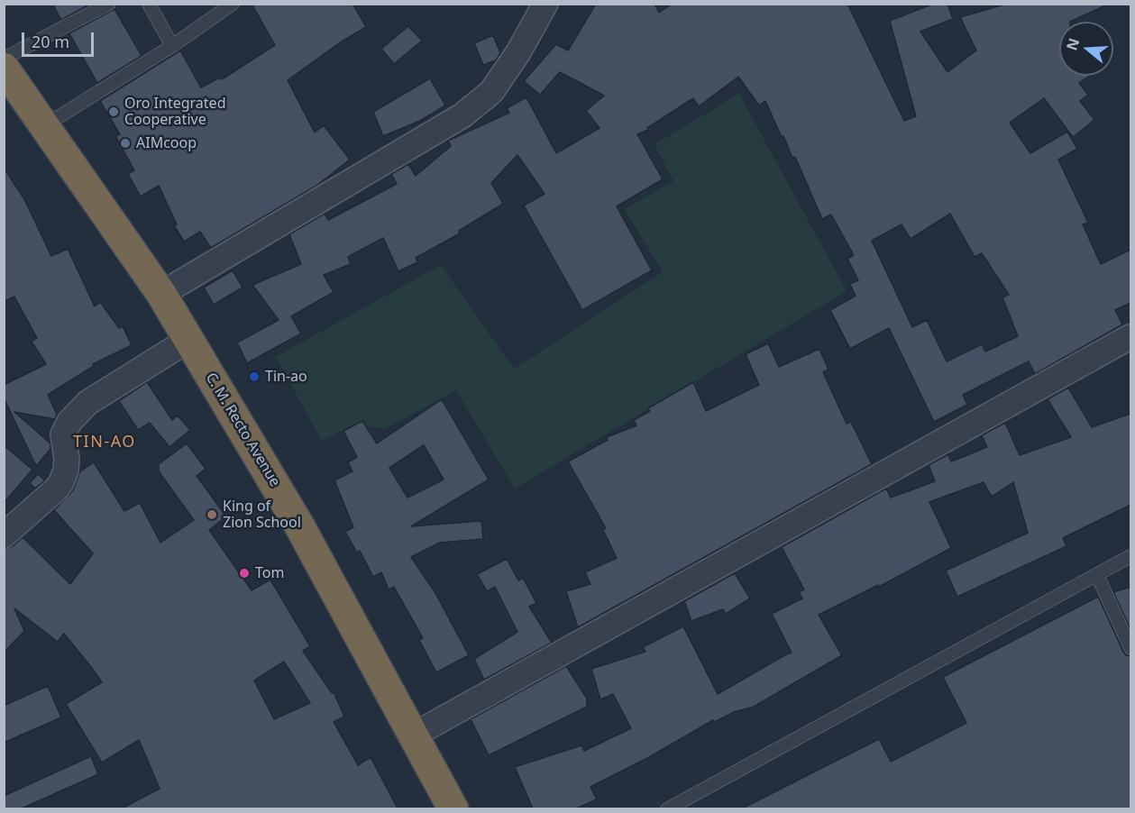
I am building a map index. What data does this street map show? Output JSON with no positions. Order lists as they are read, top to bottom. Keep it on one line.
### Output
{"streets":{"highway":["C. M. Recto Avenue"]},"districts":["TIN-AO"],"places":["Oro Integrated Cooperative","AIMcoop","Tin-ao","King of Zion School","Tom"],"scale_bar":"20 m","north":"left"}
